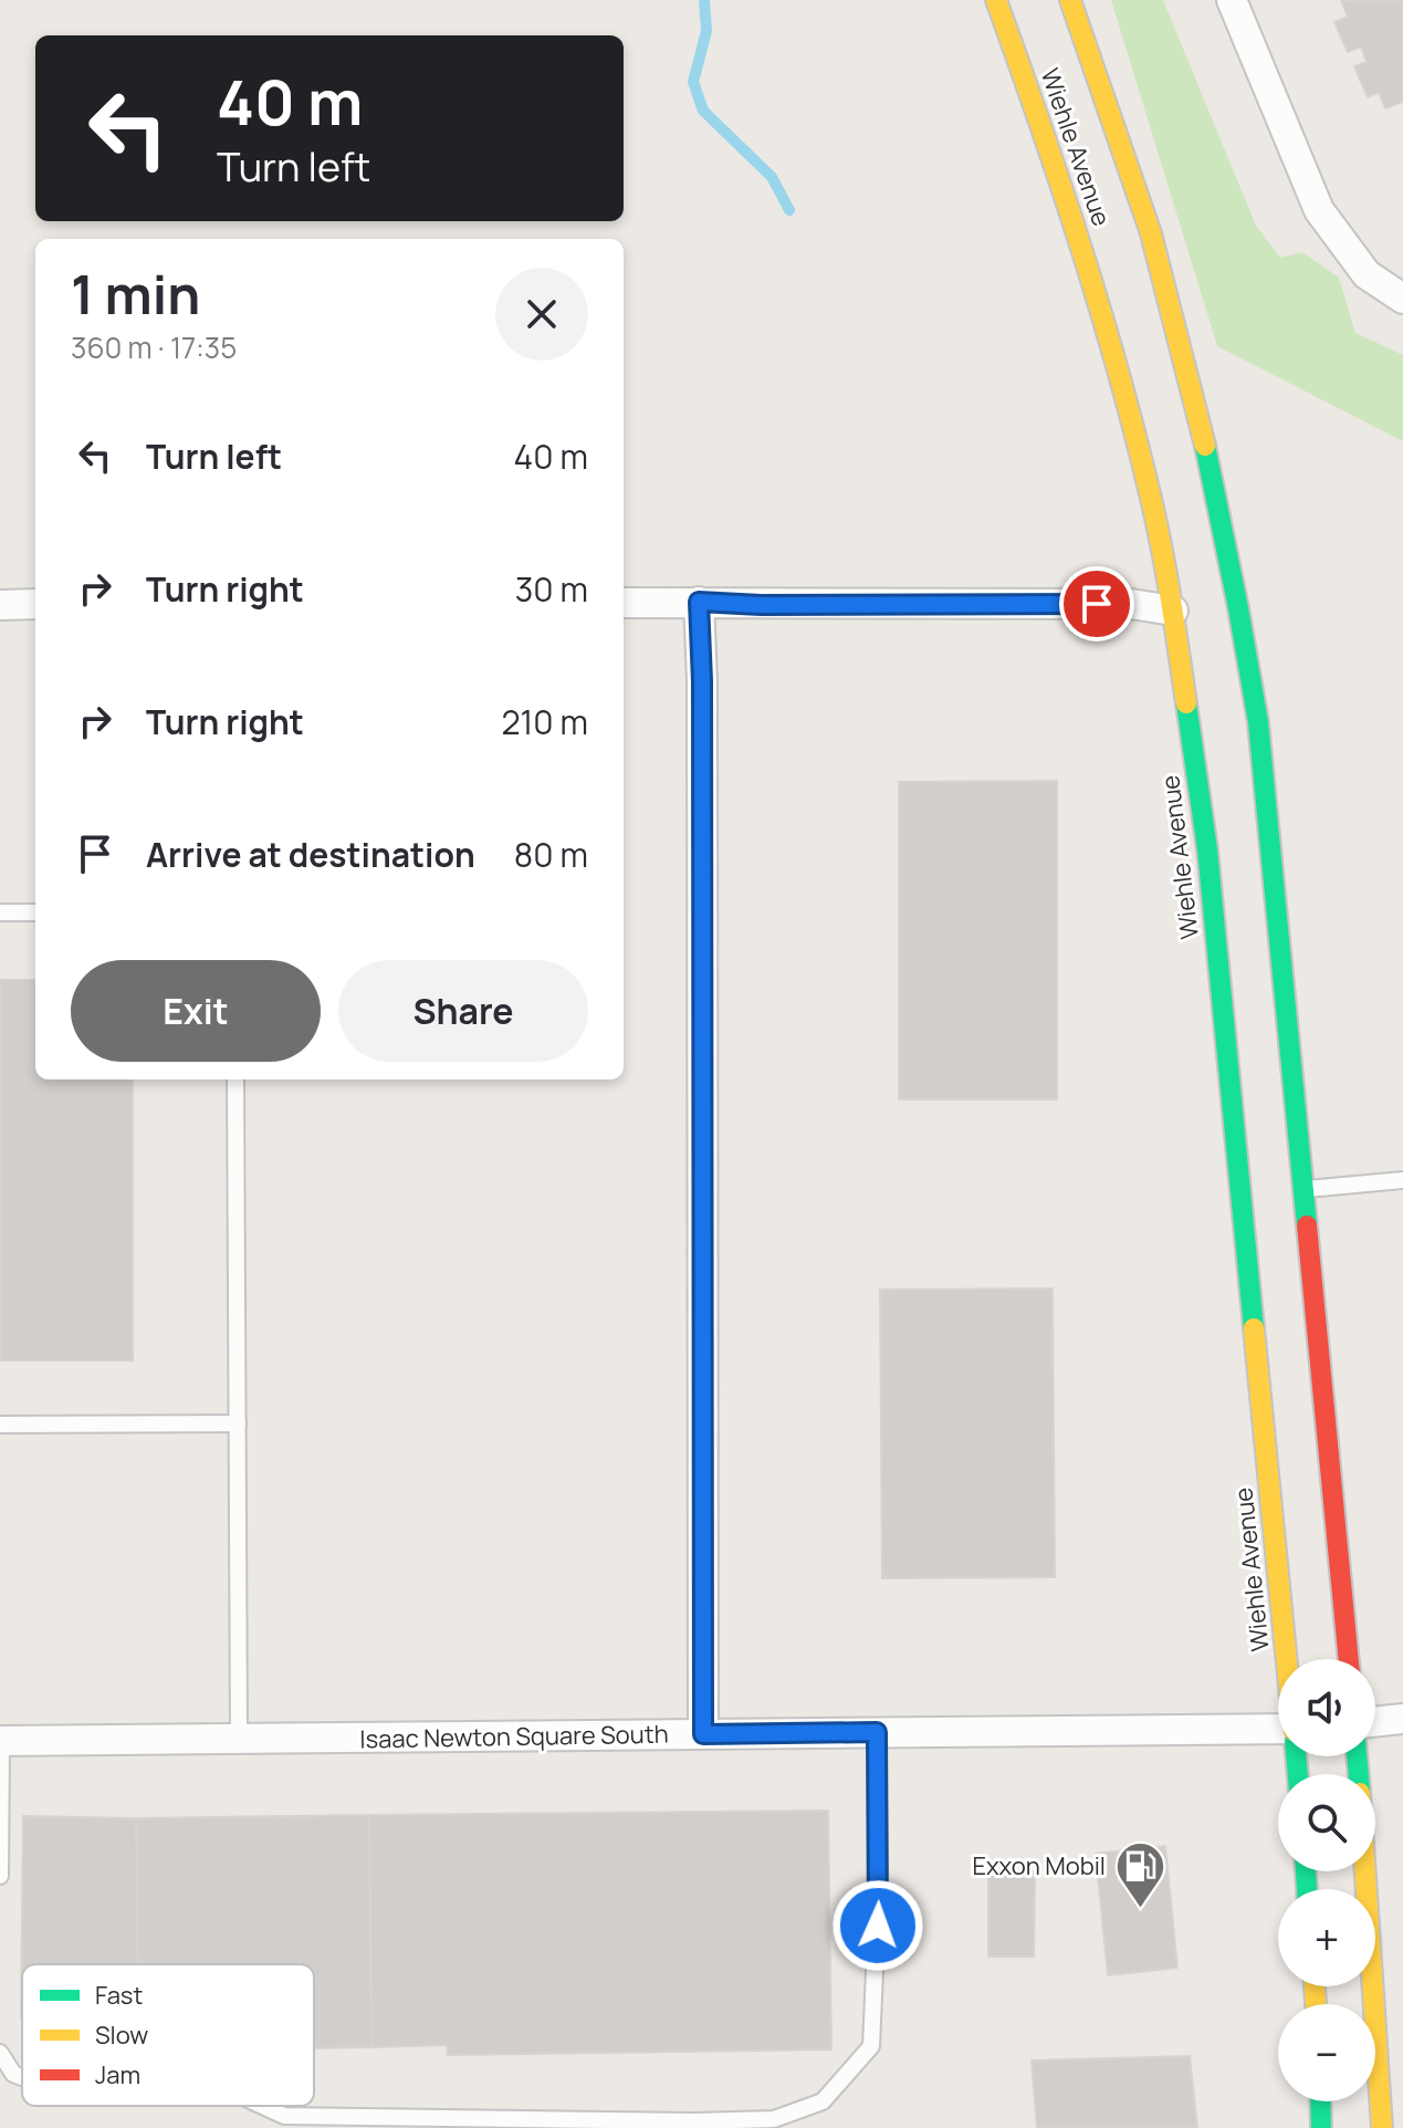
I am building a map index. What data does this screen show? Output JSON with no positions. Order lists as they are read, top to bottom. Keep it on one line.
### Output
{"streets":{"main road":["Wiehle Avenue"],"street":["Isaac Newton Square South"]},"places":{"fuel station":["Exxon Mobil"]},"legend":["Fast","Slow","Jam"],"page":{"turn":["40 m","Turn left"],"heading":["1 min","360 m · 17:35"],"list":[{"name":"Turn left","value":"40 m"},{"name":"Turn right","value":"30 m"},{"name":"Turn right","value":"210 m"},{"name":"Arrive at destination","value":"80 m"}],"buttons":["Exit","Share"],"map_buttons":["+","−"]}}
